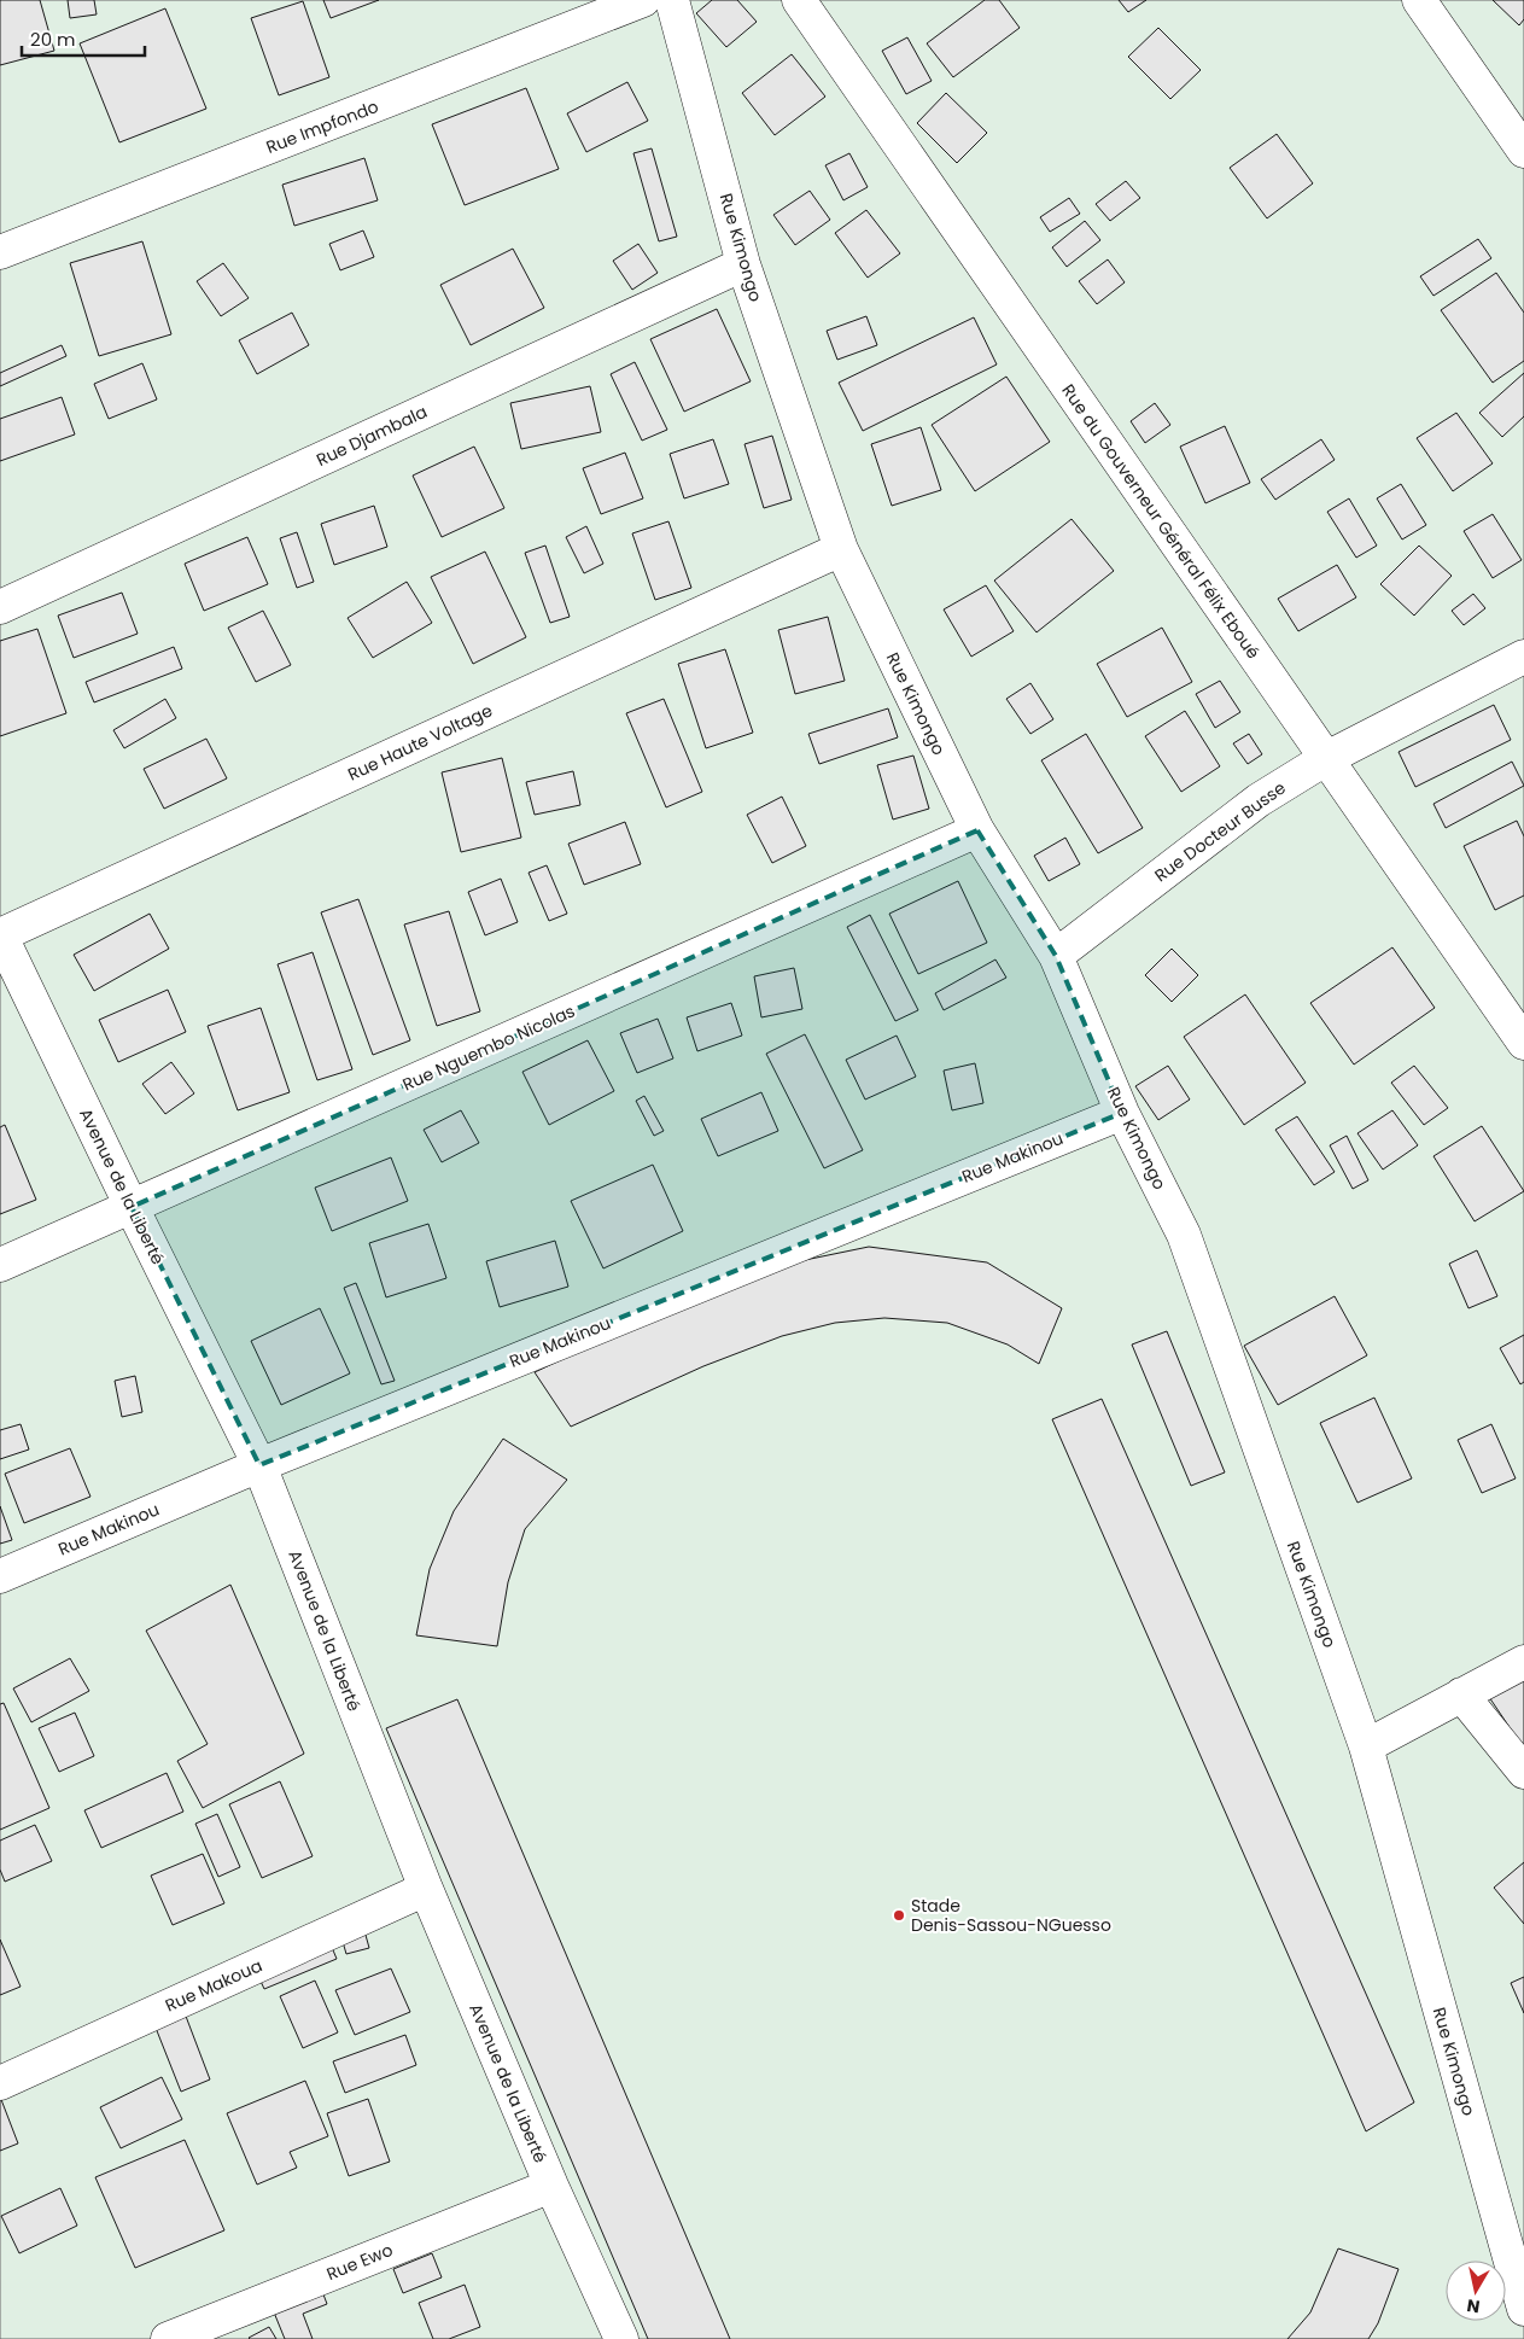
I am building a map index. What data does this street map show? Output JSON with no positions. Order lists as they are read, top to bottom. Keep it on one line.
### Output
{"streets":{"street":["Rue Impfondo","Rue Kimongo","Rue Djambala","Rue du Gouverneur Général Félix Eboué","Rue Haute Voltage","Rue Docteur Busse","Rue Nguembo Nicolas","Rue Makinou","Avenue de la Liberté","Rue Makoua","Rue Ewo"]},"crossings":[["Rue Kimongo","Rue Djambala"],["Rue Kimongo","Rue Haute Voltage"],["Rue Kimongo","Rue Docteur Busse"],["Rue Kimongo","Rue Nguembo Nicolas"],["Rue Kimongo","Rue Makinou"],["Rue du Gouverneur Général Félix Eboué","Rue Docteur Busse"],["Rue Haute Voltage","Avenue de la Liberté"],["Rue Nguembo Nicolas","Avenue de la Liberté"],["Rue Makinou","Avenue de la Liberté"],["Avenue de la Liberté","Rue Makoua"],["Avenue de la Liberté","Rue Ewo"]],"places":["Stade Denis-Sassou-NGuesso"],"scale_bar":"20 m","north":"bottom"}
